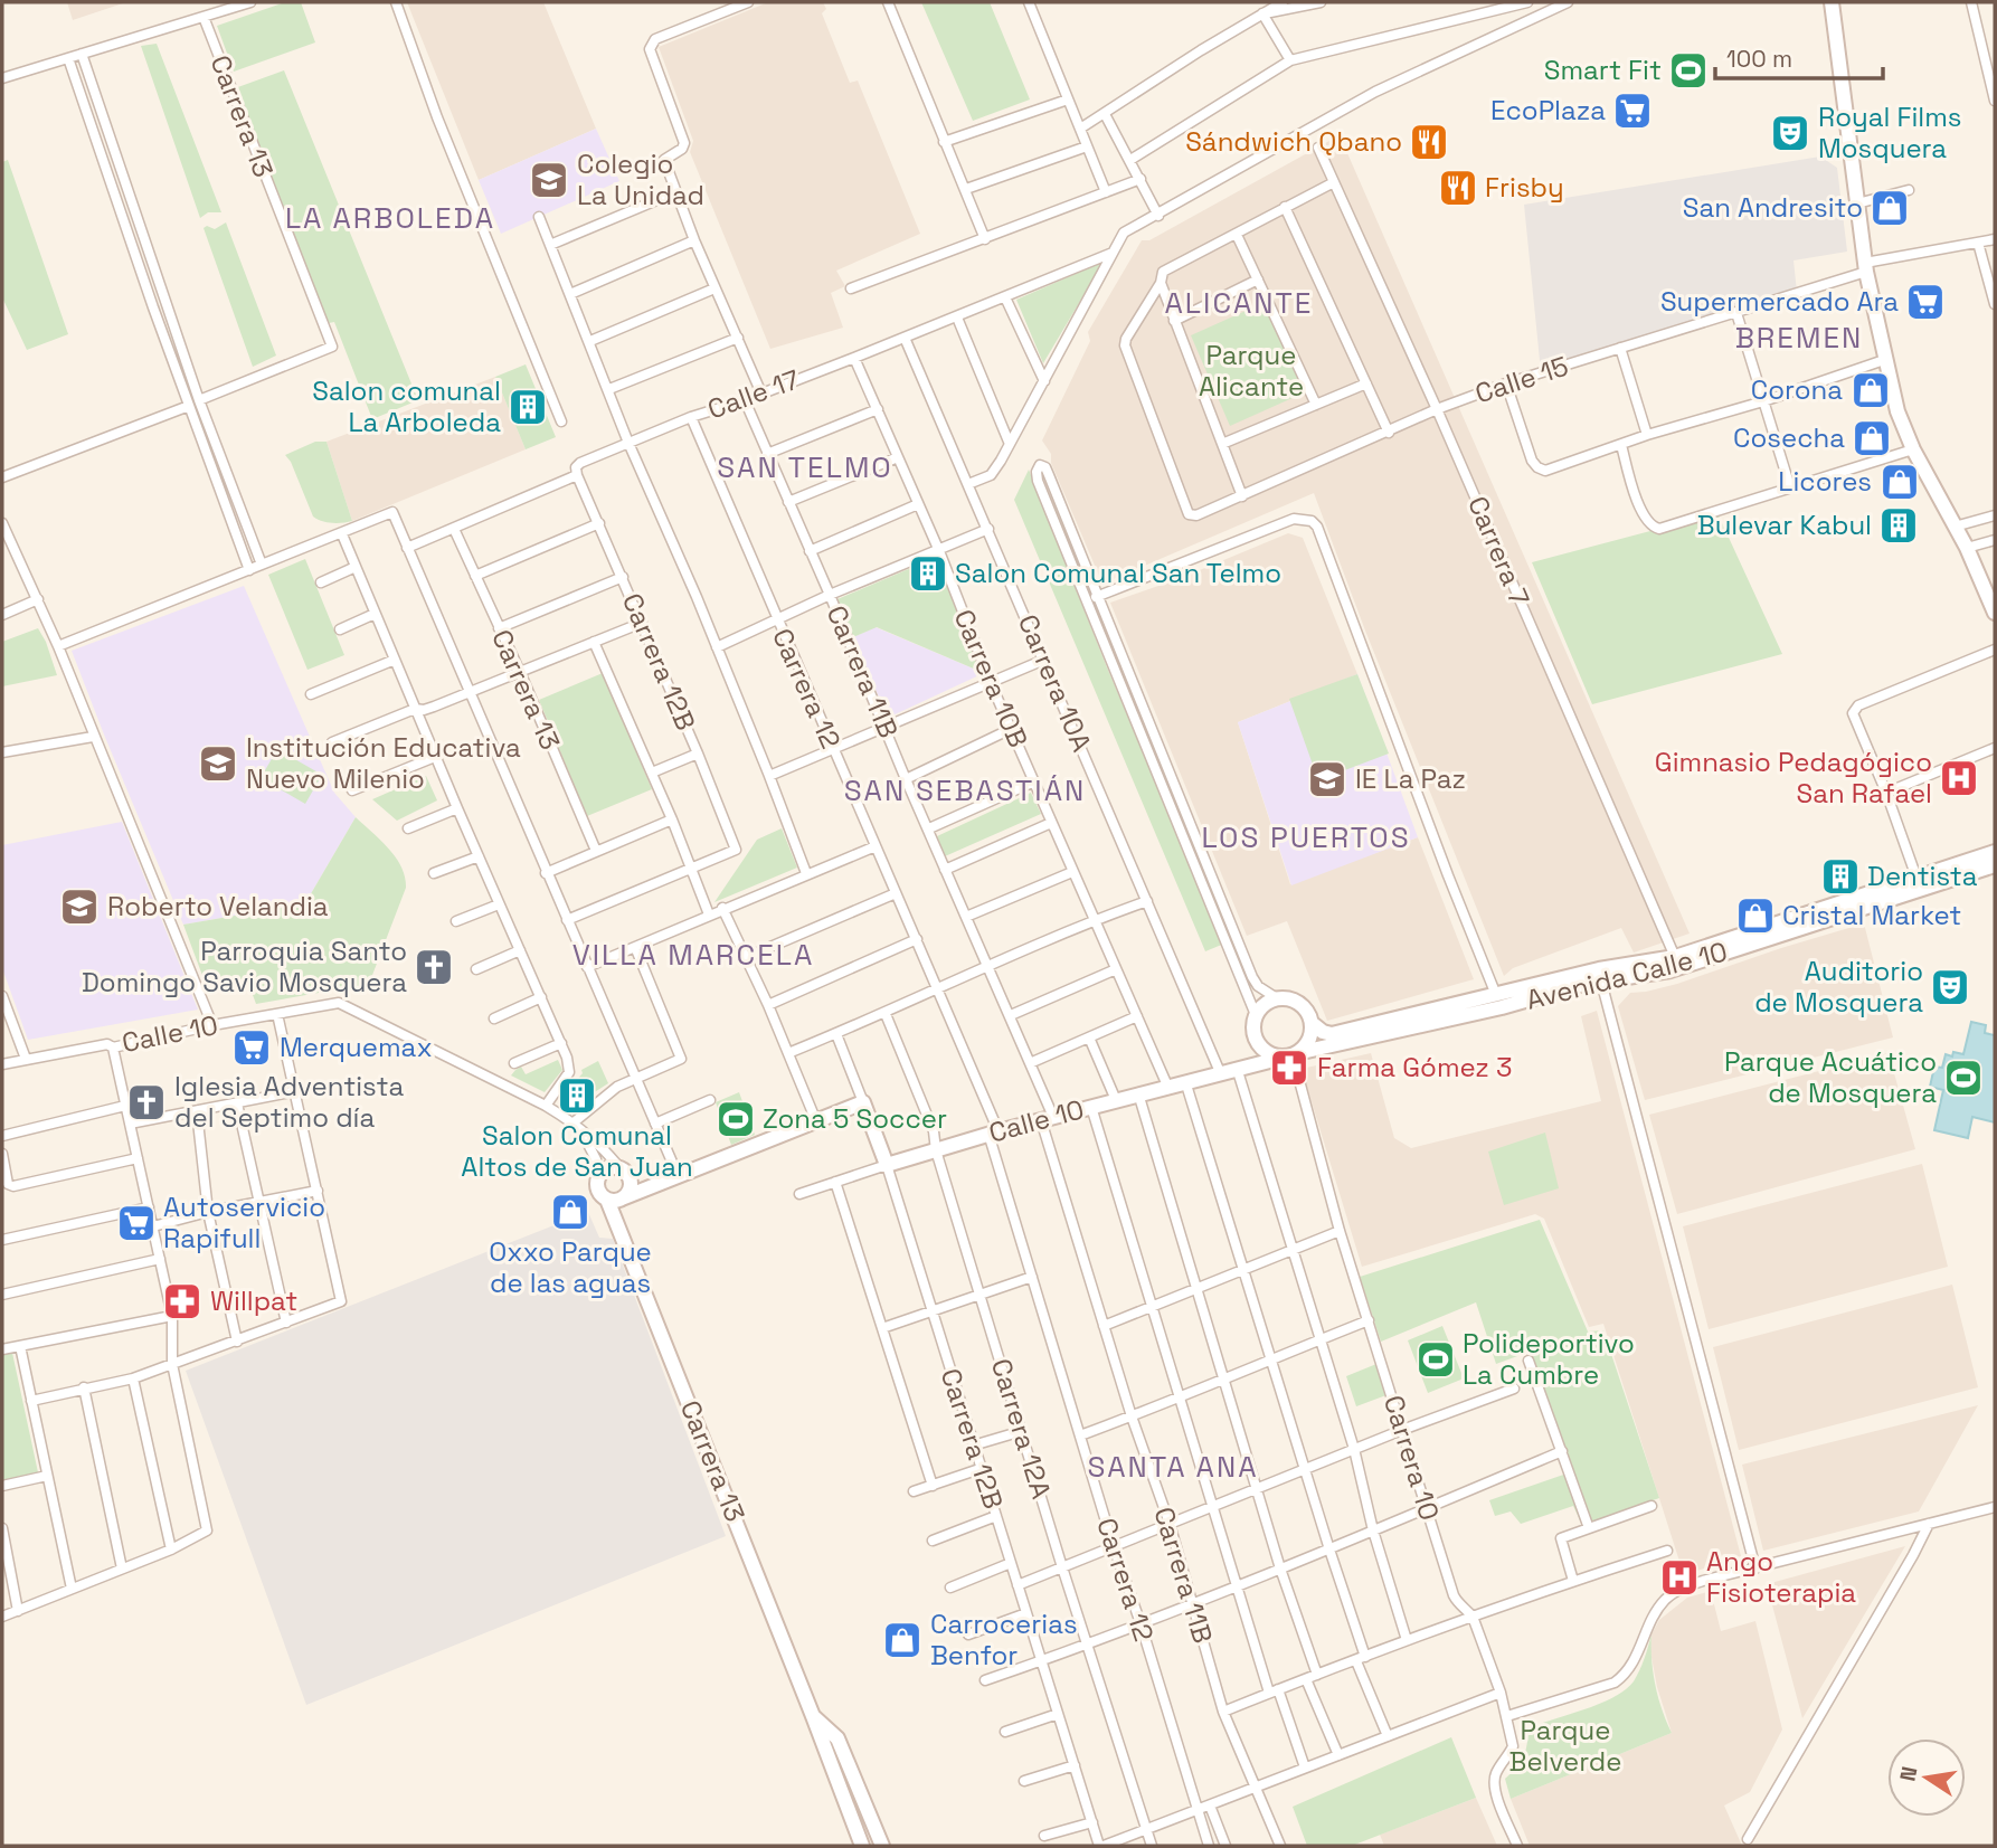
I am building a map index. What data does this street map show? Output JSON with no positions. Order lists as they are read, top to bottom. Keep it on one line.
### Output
{"streets":{"street":["Carrera 13","Calle 15","Calle 17","Carrera 7","Carrera 12B","Carrera 11B","Carrera 10B","Carrera 10A","Carrera 12","Avenida Calle 10","Calle 10","Carrera 12A","Carrera 10"]},"crossings":[["Carrera 13","Calle 17"],["Calle 15","Carrera 7"],["Calle 17","Carrera 12B"],["Calle 17","Carrera 11B"],["Calle 17","Carrera 10B"],["Calle 17","Carrera 10A"],["Calle 17","Carrera 12"],["Carrera 7","Avenida Calle 10"],["Carrera 12B","Calle 10"],["Carrera 11B","Calle 10"],["Carrera 10B","Calle 10"],["Carrera 10A","Avenida Calle 10"],["Carrera 12","Calle 10"],["Avenida Calle 10","Calle 10"],["Avenida Calle 10","Carrera 10"],["Calle 10","Carrera 12A"]],"districts":["LA ARBOLEDA","ALICANTE","BREMEN","SAN TELMO","SAN SEBASTIÁN","LOS PUERTOS","VILLA MARCELA","SANTA ANA"],"parks":["Parque Alicante","Parque Belverde"],"places":{"sports":["Smart Fit","Parque Acuático de Mosquera","Zona 5 Soccer","Polideportivo La Cumbre"],"supermarket":["EcoPlaza","Supermercado Ara","Merquemax","Autoservicio Rapifull"],"theatre":["Royal Films Mosquera","Auditorio de Mosquera"],"restaurant":["Sándwich Qbano","Frisby"],"school or university":["Colegio La Unidad","Institución Educativa Nuevo Milenio","IE La Paz","Roberto Velandia"],"shop":["San Andresito","Corona","Cosecha","Licores","Cristal Market","Oxxo Parque de las aguas","Carrocerias Benfor"],"building":["Salon comunal La Arboleda","Bulevar Kabul","Salon Comunal San Telmo","Dentista","Salon Comunal Altos de San Juan"],"hospital":["Gimnasio Pedagógico San Rafael","Ango Fisioterapia"],"church":["Parroquia Santo Domingo Savio Mosquera","Iglesia Adventista del Septimo día"],"pharmacy":["Farma Gómez 3","Willpat"]},"scale_bar":"100 m","north":"left"}
